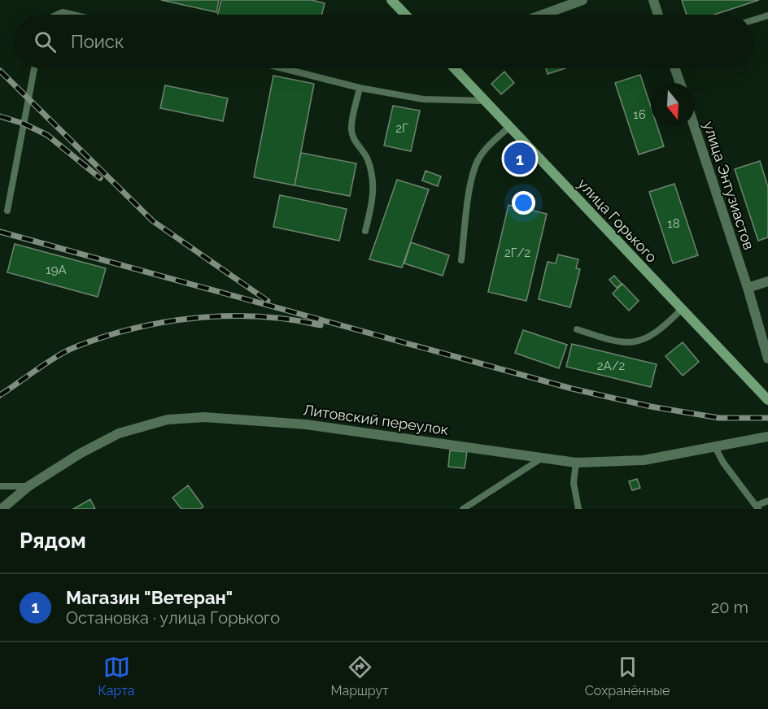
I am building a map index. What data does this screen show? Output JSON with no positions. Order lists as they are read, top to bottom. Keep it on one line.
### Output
{"streets":{"main road":["улица Горького"],"street":["улица Энтузиастов","Литовский переулок"]},"house_numbers":["16","2Г","18","2Г/2","19А","2А/2"],"north":"bottom","page":{"search":"Поиск","pins":"1","heading":"Рядом","list":[{"mark":"1","name":"Магазин \"Ветеран\"","note":"Остановка · улица Горького","value":"20 m"}],"nav":["Карта","Маршрут","Сохранённые"]}}
